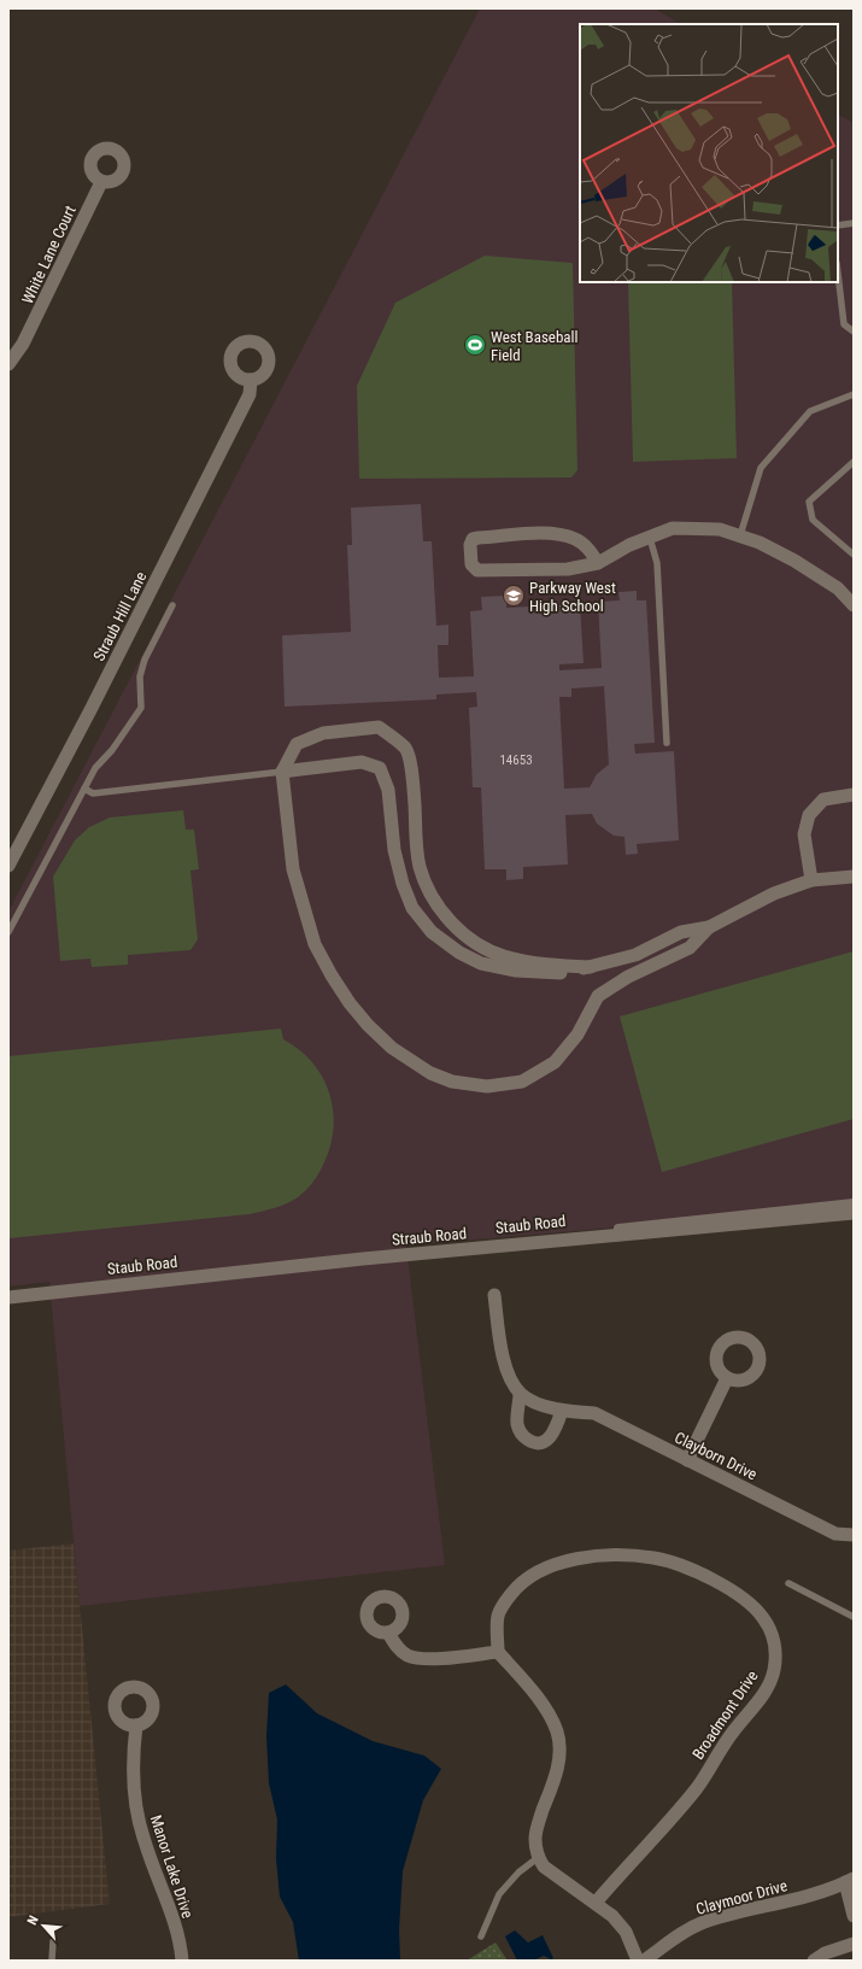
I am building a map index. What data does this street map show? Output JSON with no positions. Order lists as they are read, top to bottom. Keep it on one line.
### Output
{"streets":{"street":["White Lane Court","Straub Hill Lane","Staub Road","Straub Road","Clayborn Drive","Broadmont Drive","Manor Lake Drive","Claymoor Drive"]},"crossings":[["Staub Road","Straub Road"]],"places":{"sports":["West Baseball Field"],"school or university":["Parkway West High School"]},"house_numbers":["14653"],"north":"top left"}
